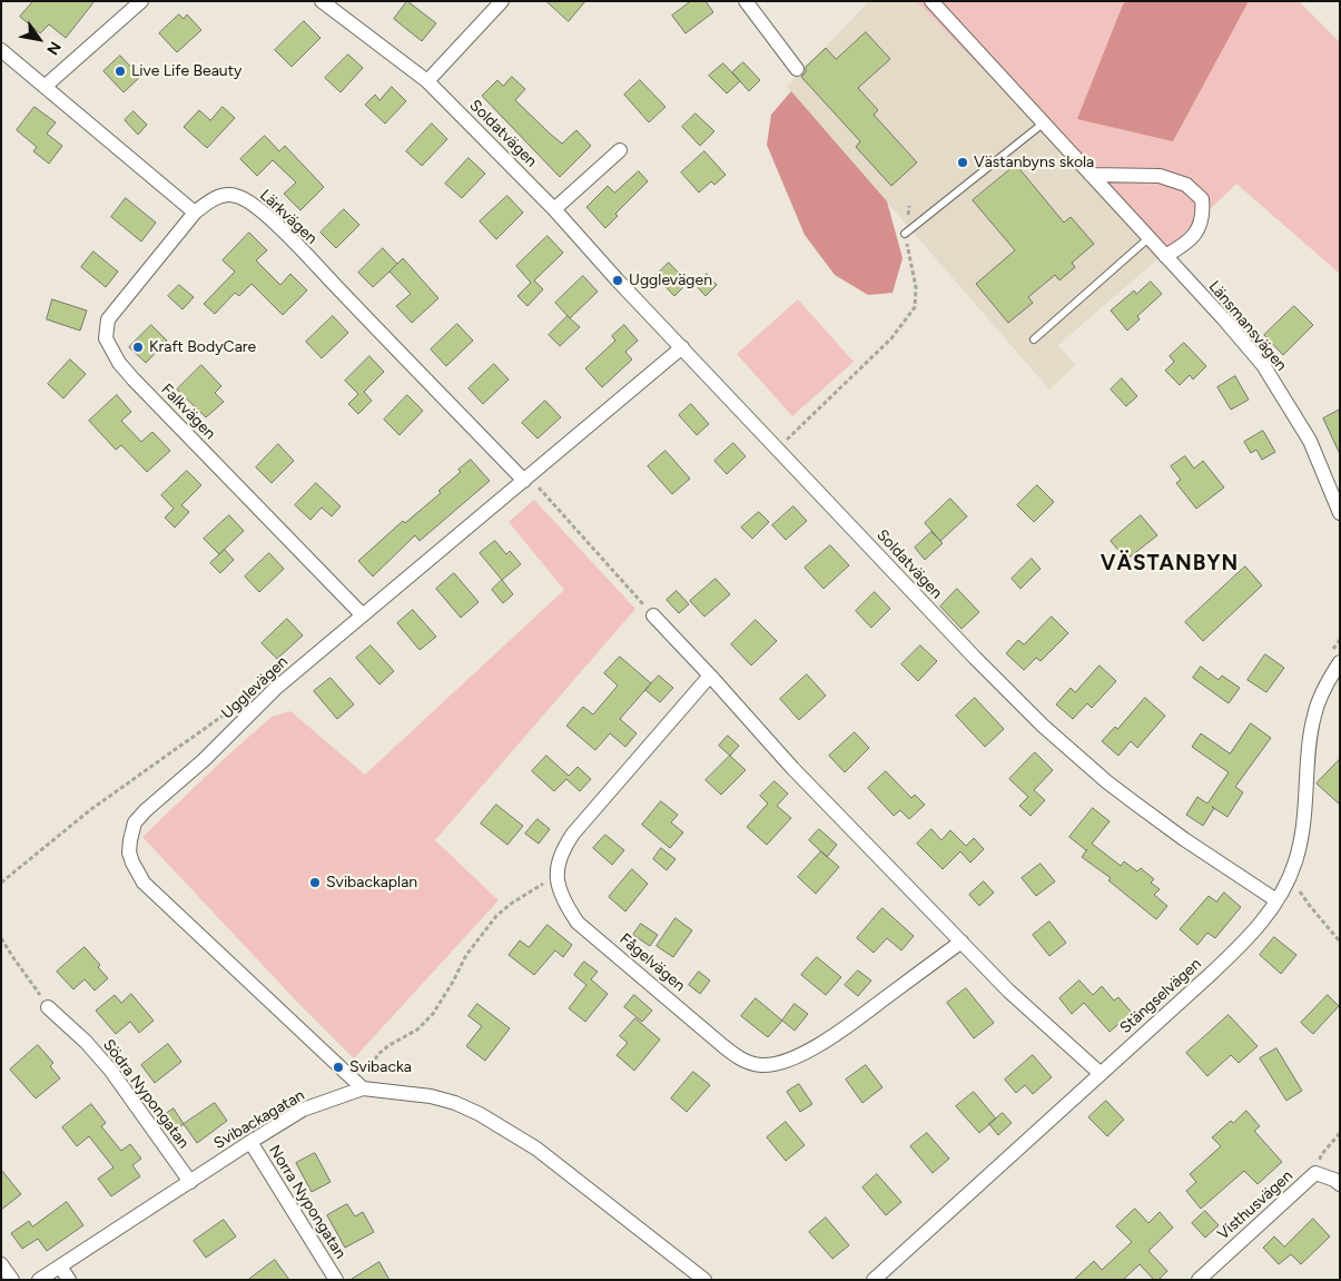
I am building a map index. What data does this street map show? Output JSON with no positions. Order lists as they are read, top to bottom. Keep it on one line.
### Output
{"streets":{"street":["Soldatvägen","Lärkvägen","Länsmansvägen","Falkvägen","Ugglevägen","Fågelvägen","Stängselvägen","Södra Nypongatan","Svibackagatan","Norra Nypongatan","Visthusvägen"]},"crossings":[["Soldatvägen","Ugglevägen"],["Soldatvägen","Stängselvägen"],["Lärkvägen","Falkvägen"],["Lärkvägen","Ugglevägen"],["Falkvägen","Ugglevägen"],["Ugglevägen","Svibackagatan"],["Södra Nypongatan","Svibackagatan"],["Svibackagatan","Norra Nypongatan"]],"districts":["VÄSTANBYN"],"places":["Live Life Beauty","Västanbyns skola","Ugglevägen","Kraft BodyCare","Svibackaplan","Svibacka"],"north":"bottom right"}
